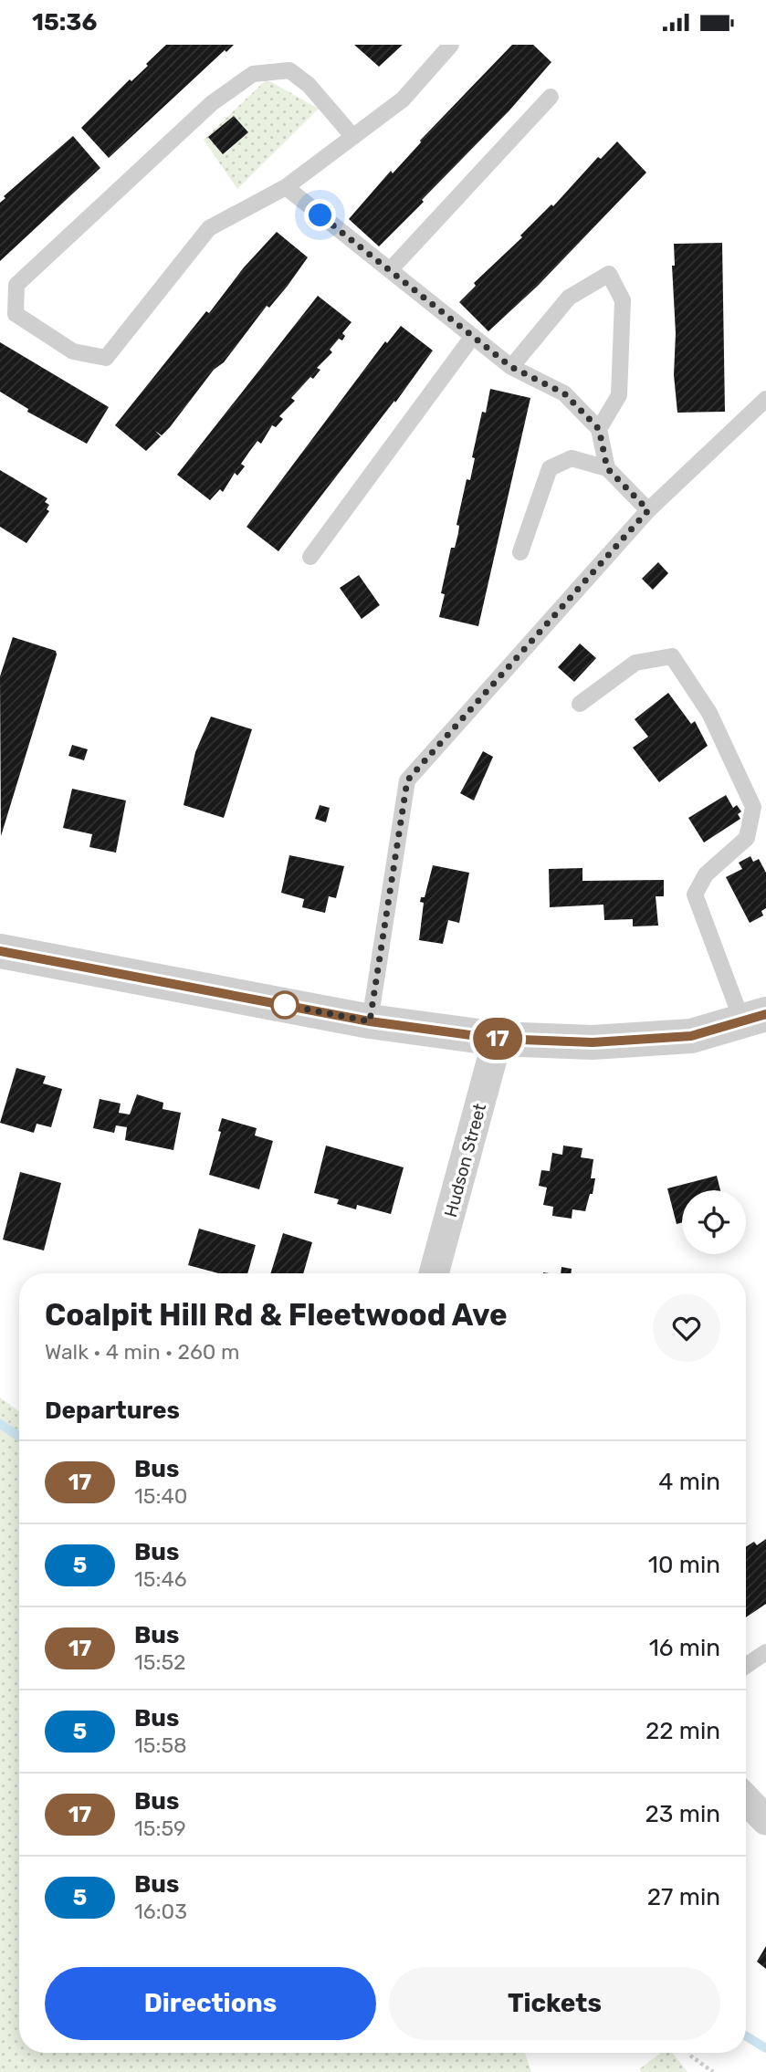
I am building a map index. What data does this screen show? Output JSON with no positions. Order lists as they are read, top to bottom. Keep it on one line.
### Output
{"streets":{"street":["Hudson Street"]},"lines":["bus line 17"],"page":{"status":"15:36","on_map":"17","heading":[["Coalpit Hill Rd & Fleetwood Ave","Walk · 4 min · 260 m"],"Departures"],"list":[{"mark":"17","name":"Bus","note":"15:40","value":"4 min"},{"mark":"5","name":"Bus","note":"15:46","value":"10 min"},{"mark":"17","name":"Bus","note":"15:52","value":"16 min"},{"mark":"5","name":"Bus","note":"15:58","value":"22 min"},{"mark":"17","name":"Bus","note":"15:59","value":"23 min"},{"mark":"5","name":"Bus","note":"16:03","value":"27 min"}],"buttons":["Directions","Tickets"]}}
